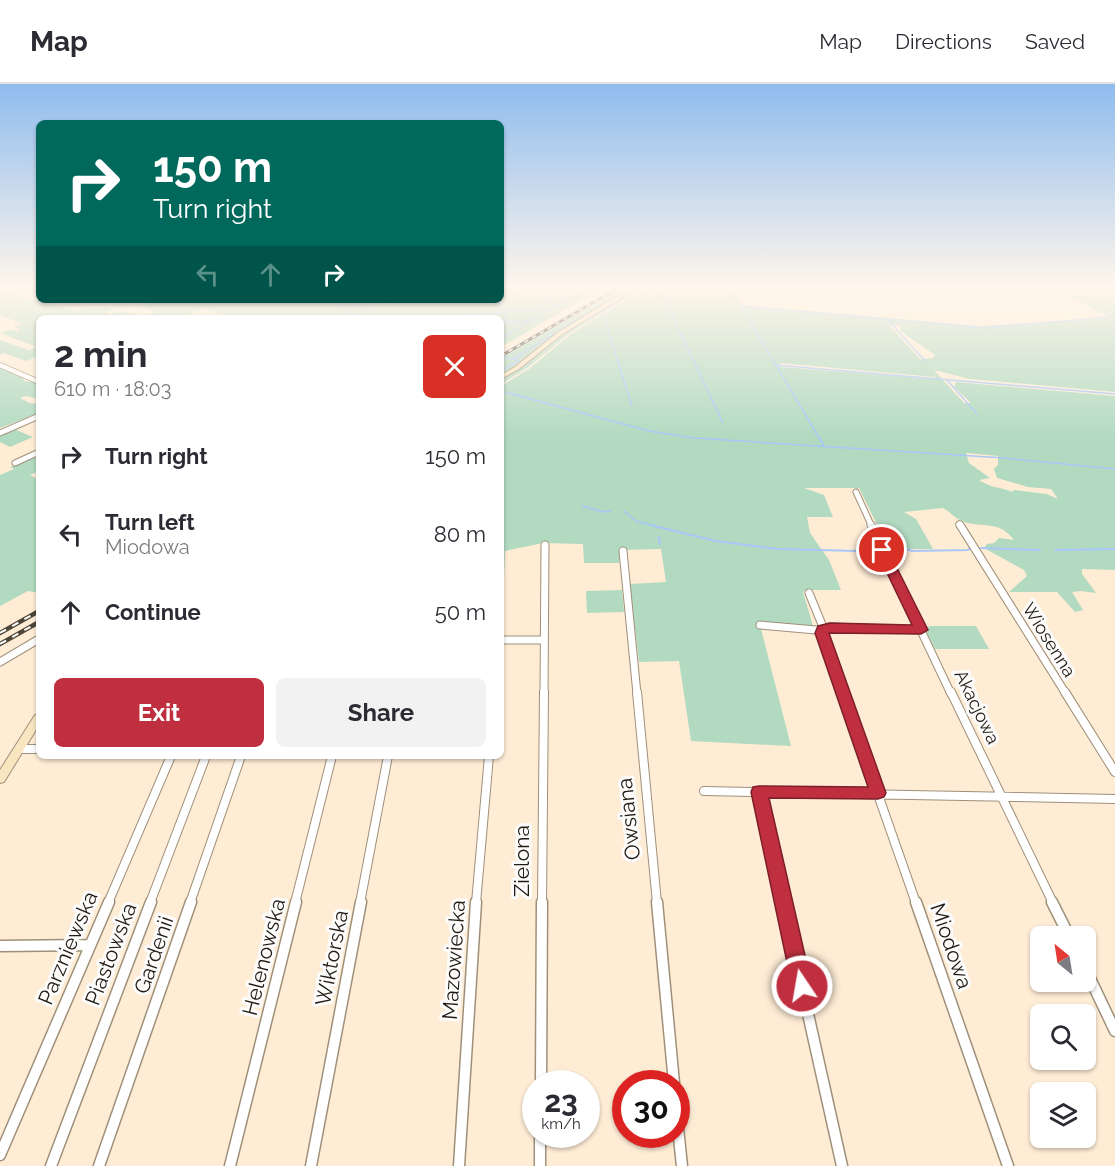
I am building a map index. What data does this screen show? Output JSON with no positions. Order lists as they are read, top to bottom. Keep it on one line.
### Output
{"streets":{"street":["Wiosenna","Akacjowa","Owsiana","Zielona","Miodowa","Parzniewska","Piastowska","Gardenii","Helenowska","Wiktorska","Mazowiecka"]},"north":"top left","page":{"header":"Map","nav":["Map","Directions","Saved"],"turn":["150 m","Turn right"],"heading":["2 min","610 m · 18:03"],"list":[{"name":"Turn right","value":"150 m"},{"name":"Turn left","note":"Miodowa","value":"80 m"},{"name":"Continue","value":"50 m"}],"buttons":["Exit","Share"],"speed":"23 km/h","limit":"30"}}
